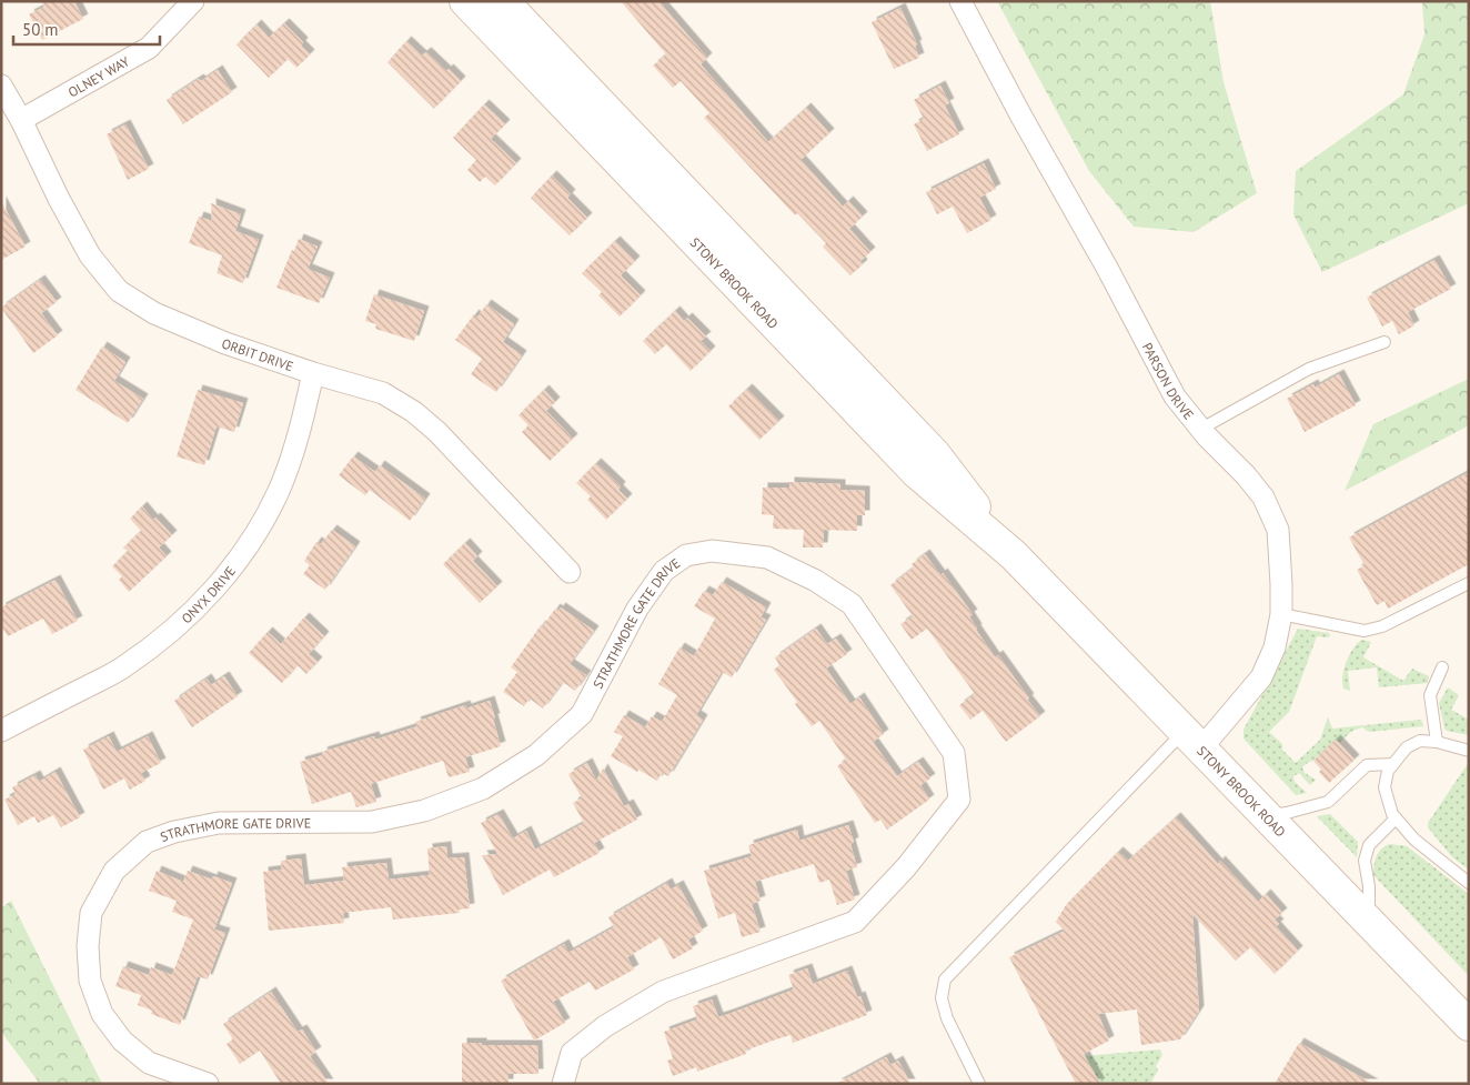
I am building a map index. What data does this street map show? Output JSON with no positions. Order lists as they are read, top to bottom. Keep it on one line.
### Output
{"streets":{"main road":["STONY BROOK ROAD"],"street":["OLNEY WAY","ORBIT DRIVE","PARSON DRIVE","ONYX DRIVE","STRATHMORE GATE DRIVE"]},"crossings":[["OLNEY WAY","ORBIT DRIVE"],["STONY BROOK ROAD","PARSON DRIVE"],["ORBIT DRIVE","ONYX DRIVE"]],"scale_bar":"50 m"}
